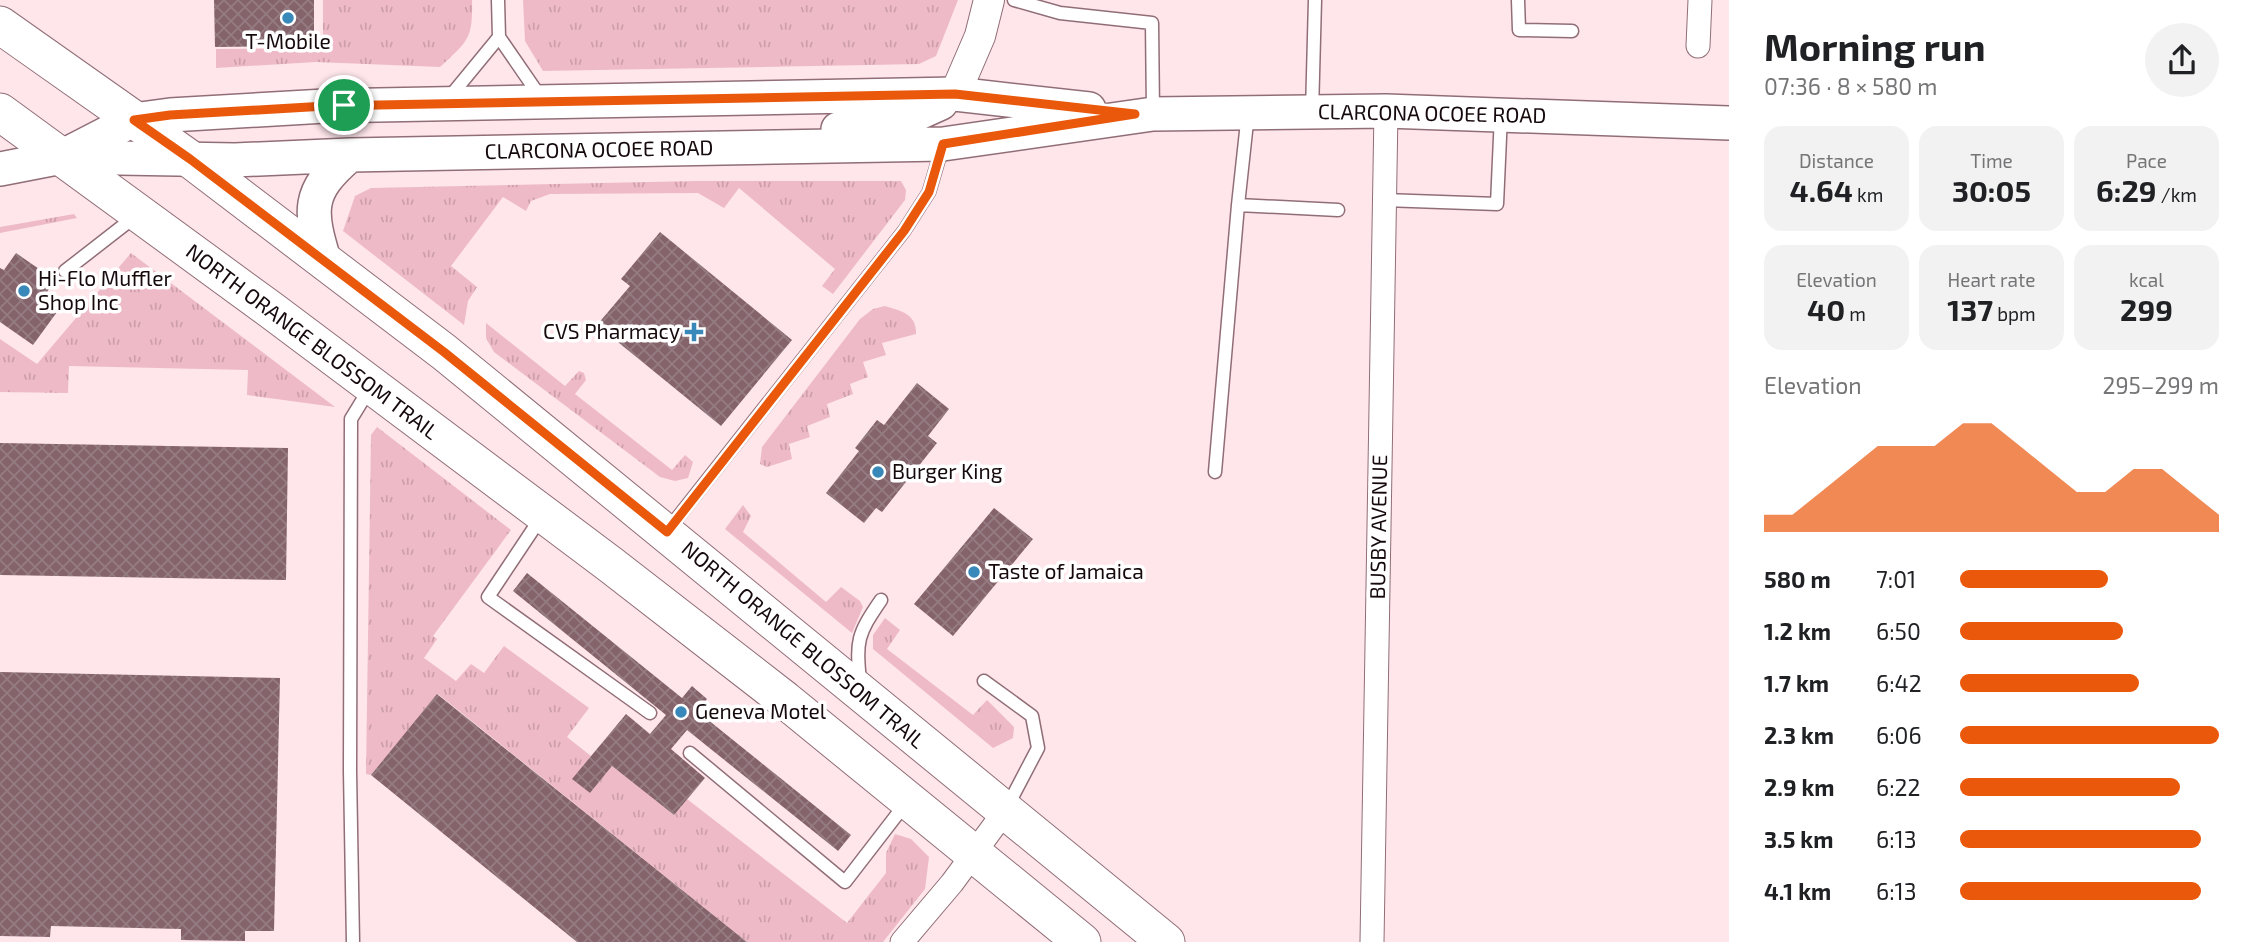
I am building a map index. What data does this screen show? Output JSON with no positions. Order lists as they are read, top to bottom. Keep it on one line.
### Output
{"streets":{"main road":["CLARCONA OCOEE ROAD","NORTH ORANGE BLOSSOM TRAIL"],"street":["BUSBY AVENUE"]},"crossings":[["CLARCONA OCOEE ROAD","NORTH ORANGE BLOSSOM TRAIL"],["CLARCONA OCOEE ROAD","BUSBY AVENUE"]],"places":{"other":["T-Mobile","Hi-Flo Muffler Shop Inc","Burger King","Taste of Jamaica","Geneva Motel"],"health":["CVS Pharmacy"]},"page":{"heading":["Morning run","07:36 · 8 × 580 m"],"stats":[["Distance","4.64 km"],["Time","30:05"],["Pace","6:29 /km"],["Elevation","40 m"],["Heart rate","137 bpm"],["kcal","299"]],"chart":["Elevation","295–299 m"],"list":[{"name":"580 m","note":"7:01"},{"name":"1.2 km","note":"6:50"},{"name":"1.7 km","note":"6:42"},{"name":"2.3 km","note":"6:06"},{"name":"2.9 km","note":"6:22"},{"name":"3.5 km","note":"6:13"},{"name":"4.1 km","note":"6:13"}]}}
